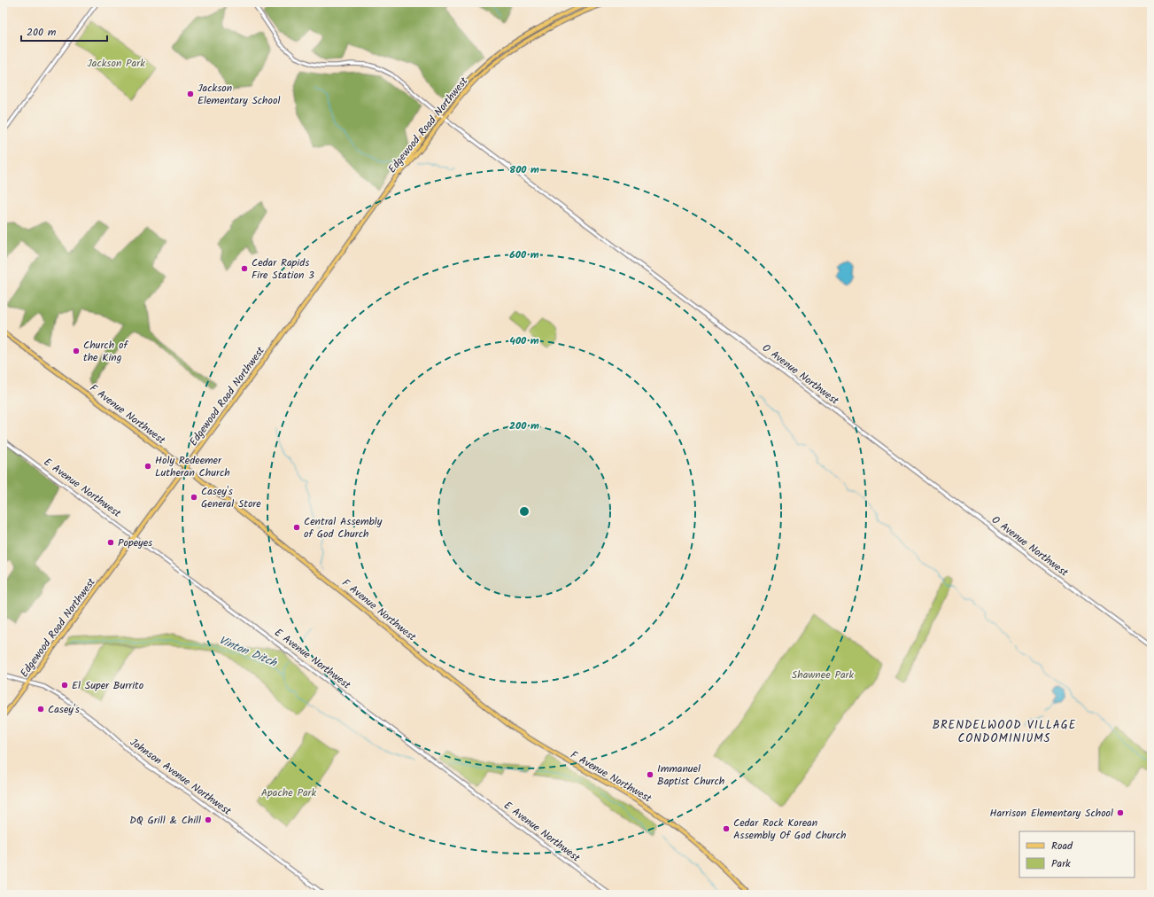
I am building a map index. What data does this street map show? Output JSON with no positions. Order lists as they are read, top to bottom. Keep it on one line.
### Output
{"streets":{"main road":["Edgewood Road Northwest","F Avenue Northwest"],"street":["O Avenue Northwest","E Avenue Northwest","Johnson Avenue Northwest"]},"crossings":[["Edgewood Road Northwest","O Avenue Northwest"],["Edgewood Road Northwest","F Avenue Northwest"],["Edgewood Road Northwest","E Avenue Northwest"],["Edgewood Road Northwest","Johnson Avenue Northwest"]],"districts":["BRENDELWOOD VILLAGE CONDOMINIUMS"],"water":["Vinton Ditch"],"parks":["Jackson Park","Shawnee Park","Apache Park"],"places":["Jackson Elementary School","Cedar Rapids Fire Station 3","Church of the King","Holy Redeemer Lutheran Church","Casey's General Store","Central Assembly of God Church","Popeyes","El Super Burrito","Casey's","Immanuel Baptist Church","Harrison Elementary School","DQ Grill & Chill","Cedar Rock Korean Assembly Of God Church"],"legend":["Road","Park"],"scale_bar":"200 m","rings":["800 m","600 m","400 m","200 m"]}
